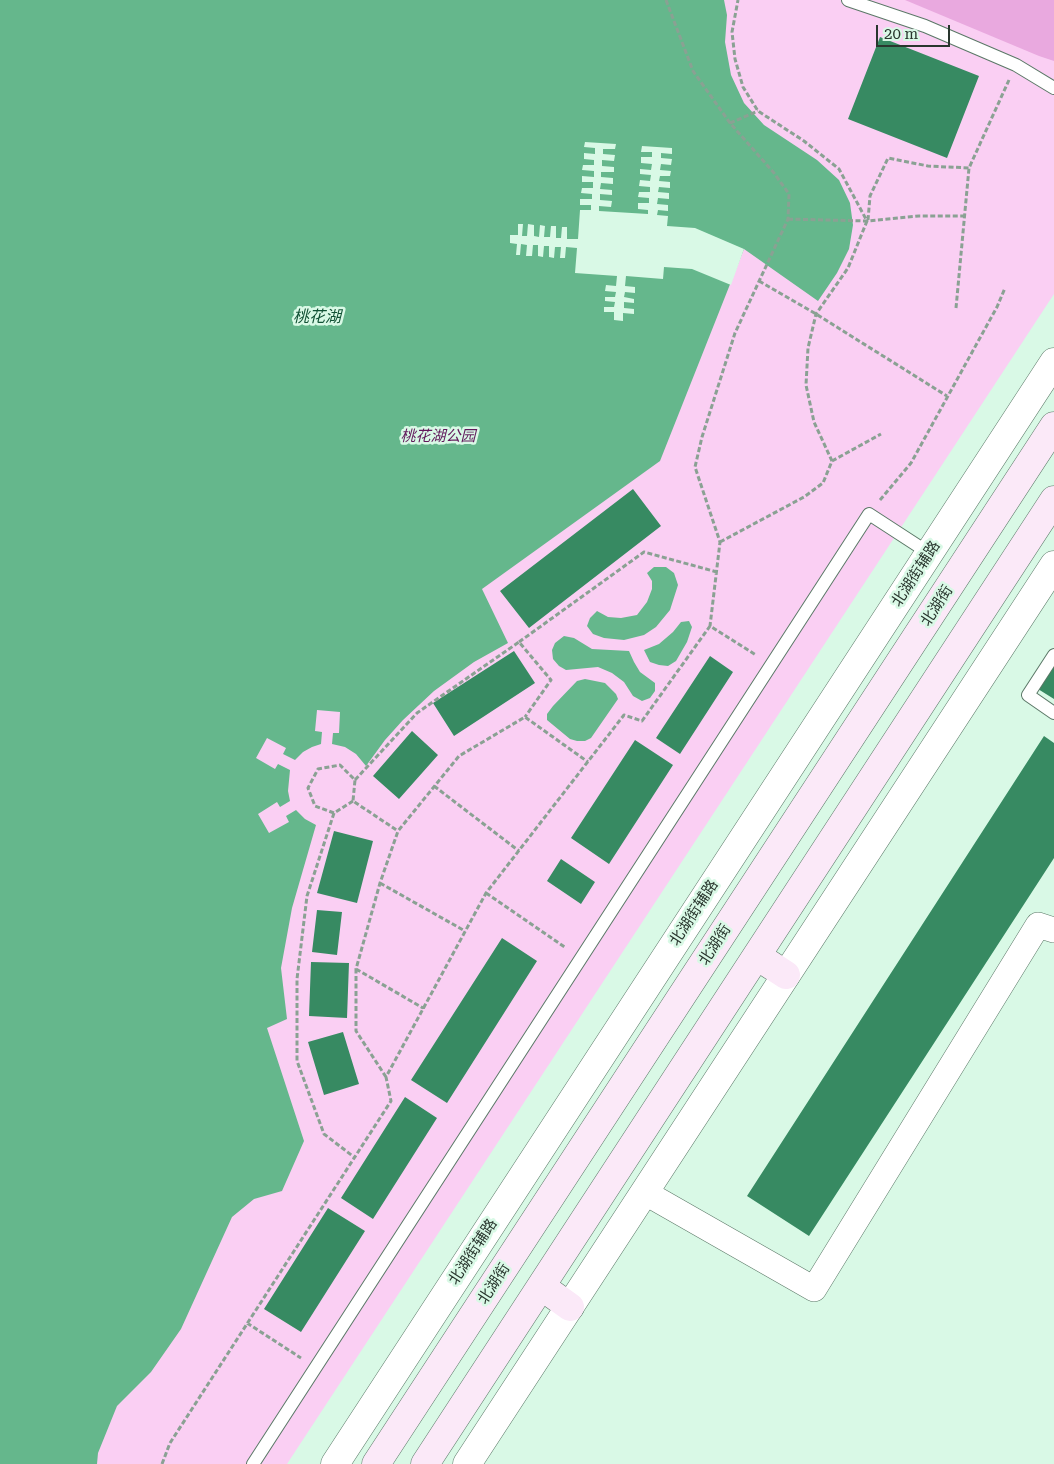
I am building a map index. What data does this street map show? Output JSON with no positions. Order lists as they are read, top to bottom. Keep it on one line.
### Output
{"streets":{"main road":["北湖街"],"street":["北湖街辅路"]},"water":["桃花湖"],"parks":["桃花湖公园"],"scale_bar":"20 m"}
